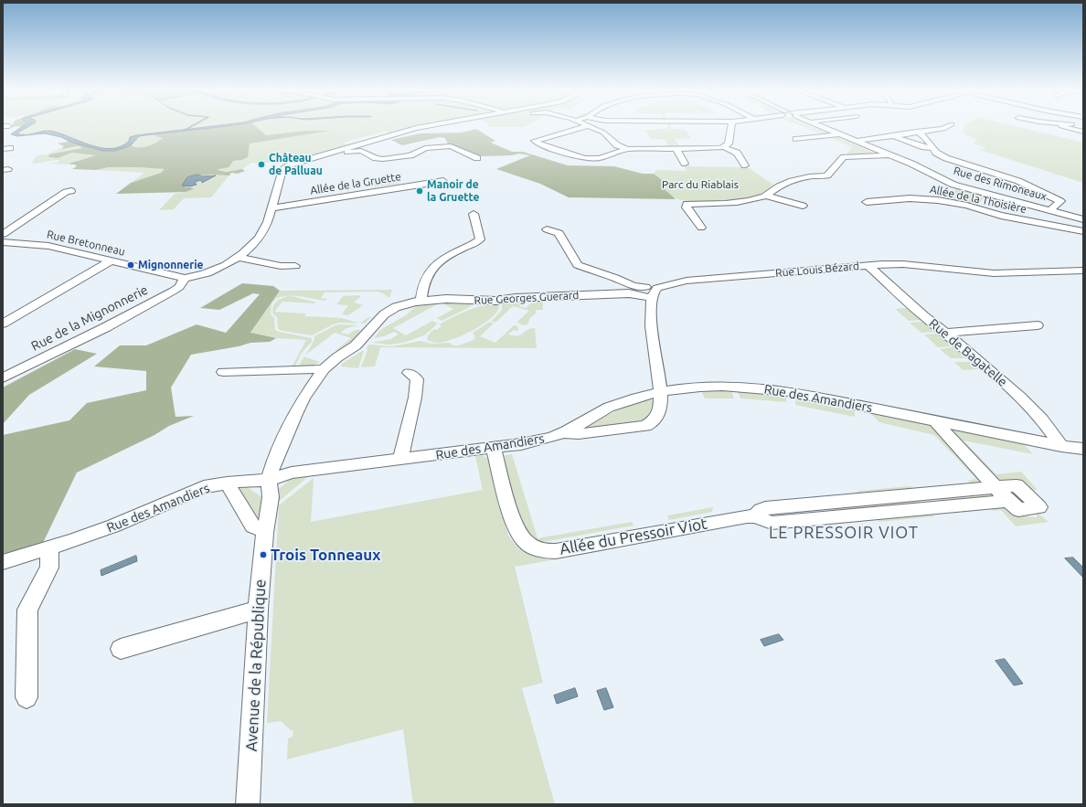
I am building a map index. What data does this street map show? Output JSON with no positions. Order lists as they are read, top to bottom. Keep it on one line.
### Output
{"streets":{"street":["Allée de la Gruette","Rue des Rimoneaux","Allée de la Thoisière","Rue Bretonneau","Rue Louis Bézard","Rue Georges Guerard","Rue de la Mignonnerie","Rue de Bagatelle","Rue des Amandiers","Allée du Pressoir Viot","Avenue de la République"]},"crossings":[["Rue Bretonneau","Rue de la Mignonnerie"],["Rue Louis Bézard","Rue de Bagatelle"],["Rue Georges Guerard","Rue des Amandiers"],["Rue Georges Guerard","Avenue de la République"],["Rue de Bagatelle","Rue des Amandiers"],["Rue des Amandiers","Allée du Pressoir Viot"],["Rue des Amandiers","Avenue de la République"]],"districts":["LE PRESSOIR VIOT"],"parks":["Parc du Riablais"],"places":["Château de Palluau","Manoir de la Gruette","Mignonnerie","Trois Tonneaux"]}
